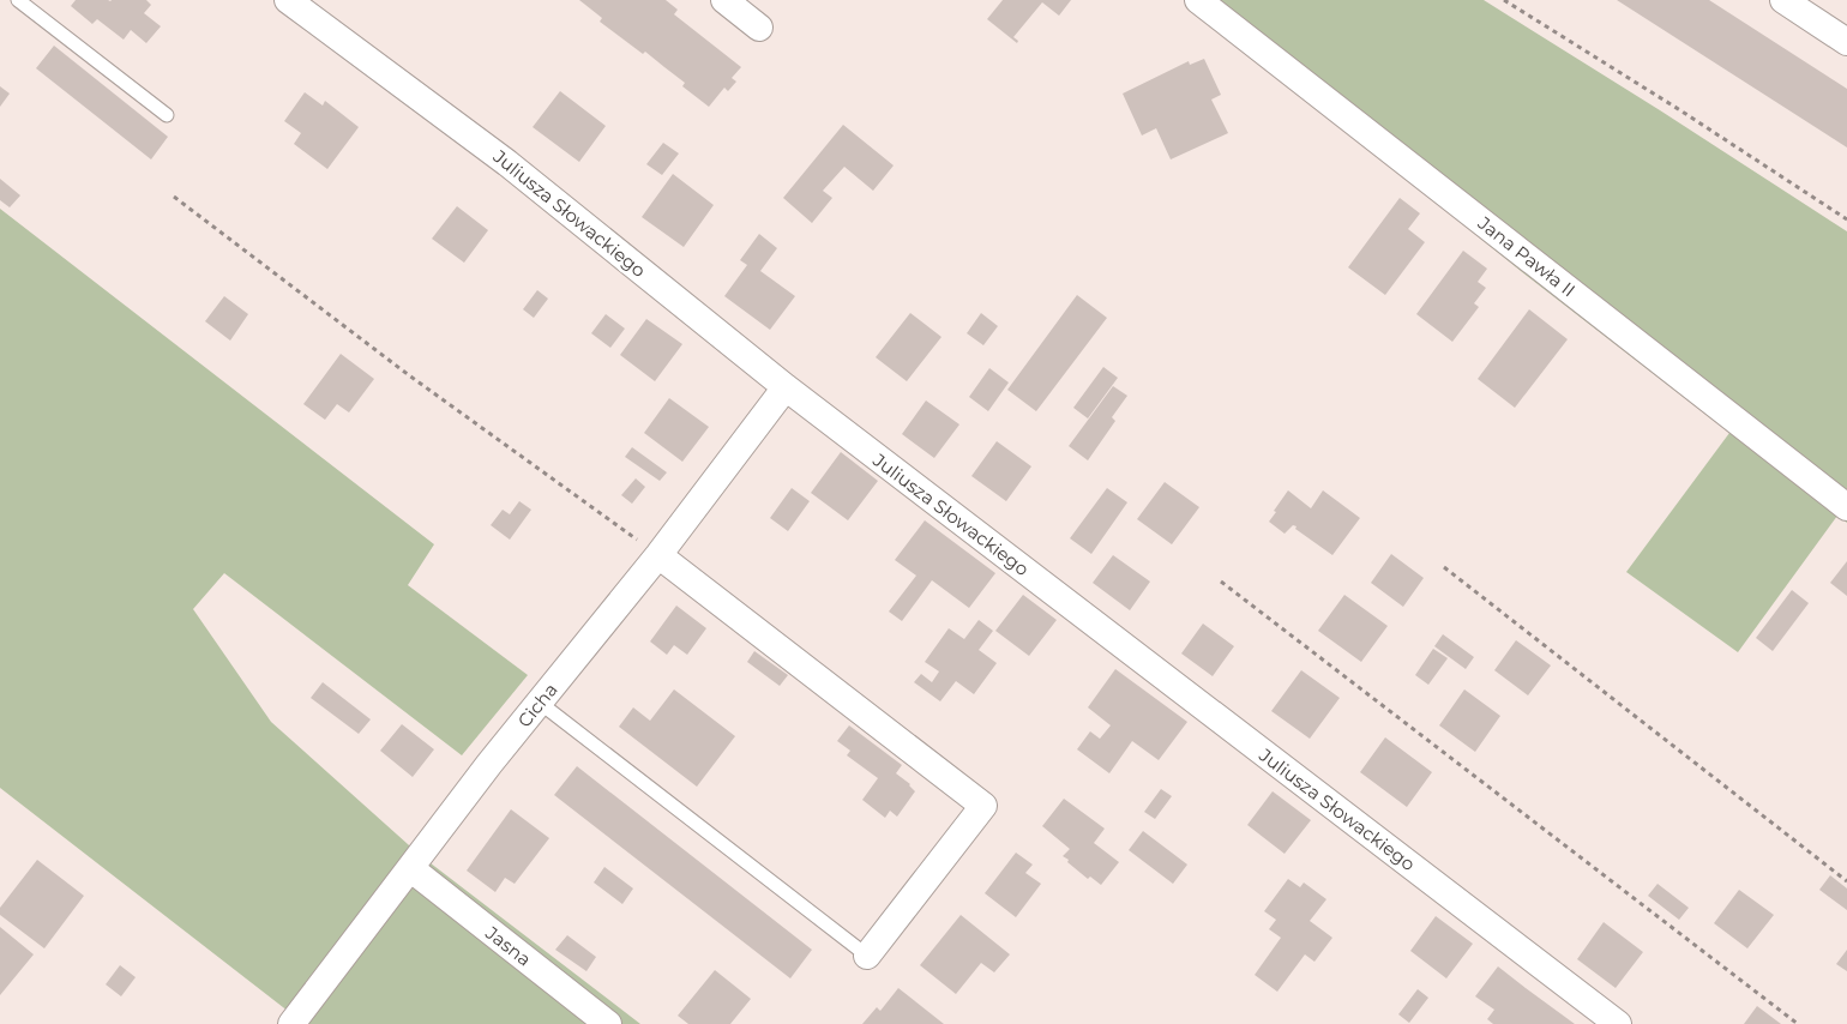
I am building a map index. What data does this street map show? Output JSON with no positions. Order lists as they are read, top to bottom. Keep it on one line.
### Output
{"streets":{"street":["Juliusza Słowackiego","Jana Pawła II","Cicha","Jasna"]},"crossings":[["Juliusza Słowackiego","Cicha"],["Cicha","Jasna"]]}
